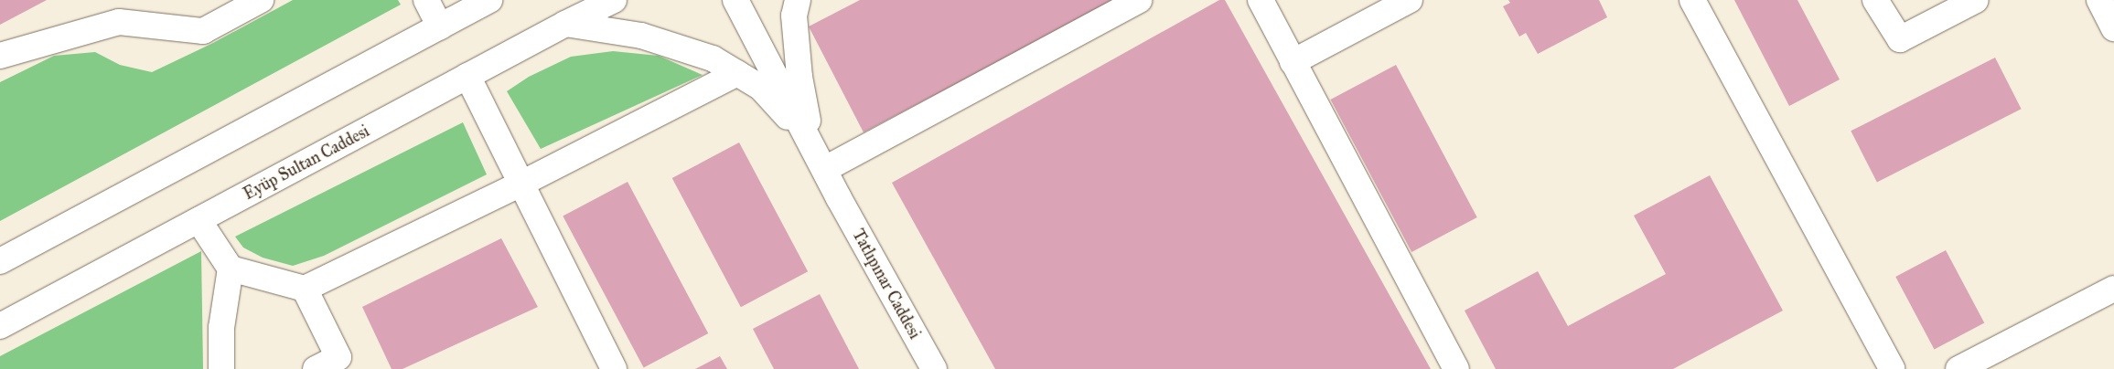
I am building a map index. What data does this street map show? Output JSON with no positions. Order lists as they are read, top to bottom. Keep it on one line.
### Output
{"streets":{"street":["Eyüp Sultan Caddesi","Tatlıpınar Caddesi"]}}
